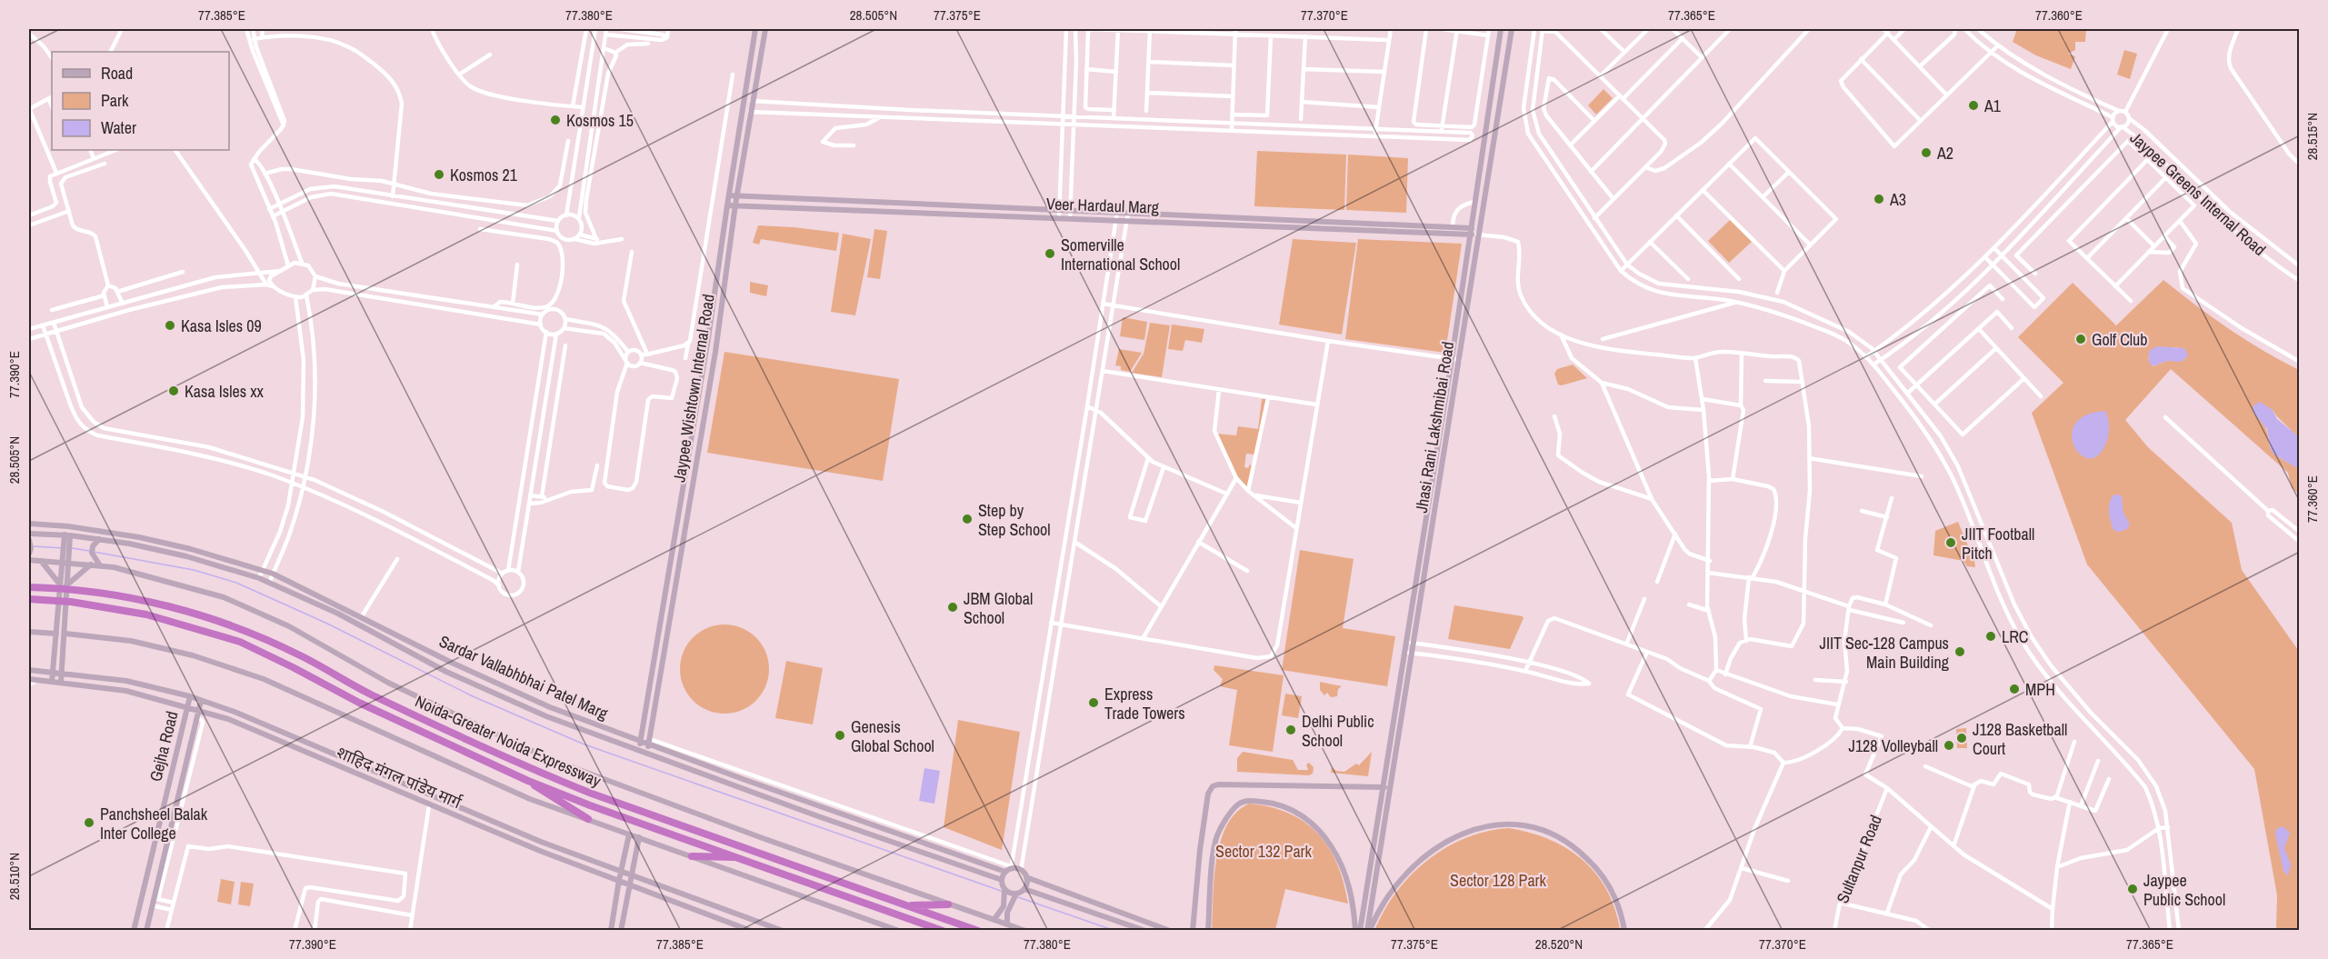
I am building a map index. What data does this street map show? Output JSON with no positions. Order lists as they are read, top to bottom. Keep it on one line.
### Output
{"streets":{"highway":["Noida-Greater Noida Expressway"],"street":["Jaypee Greens Internal Road","Veer Hardaul Marg","Jaypee Wishtown Internal Road","Jhasi Rani Lakshmibai Road","Sardar Vallabhbhai Patel Marg","Gejha Road","शाहिद मंगल पांडेय मार्ग","Sultanpur Road"]},"crossings":[["Veer Hardaul Marg","Jaypee Wishtown Internal Road"],["Veer Hardaul Marg","Jhasi Rani Lakshmibai Road"],["Jaypee Wishtown Internal Road","Sardar Vallabhbhai Patel Marg"],["Gejha Road","शाहिद मंगल पांडेय मार्ग"]],"parks":["Sector 132 Park","Sector 128 Park"],"places":["A1","Kosmos 15","A2","Kosmos 21","A3","Somerville International School","Kasa Isles 09","Golf Club","Kasa Isles xx","Step by Step School","JIIT Football Pitch","JBM Global School","LRC","JIIT Sec-128 Campus Main Building","MPH","Express Trade Towers","Delhi Public School","Genesis Global School","J128 Basketball Court","J128 Volleyball","Panchsheel Balak Inter College","Jaypee Public School"],"legend":["Road","Park","Water"],"coordinates":["77.385°E","77.380°E","28.505°N","77.375°E","77.370°E","77.365°E","77.360°E","28.515°N","77.390°E","28.510°N","28.520°N"]}
